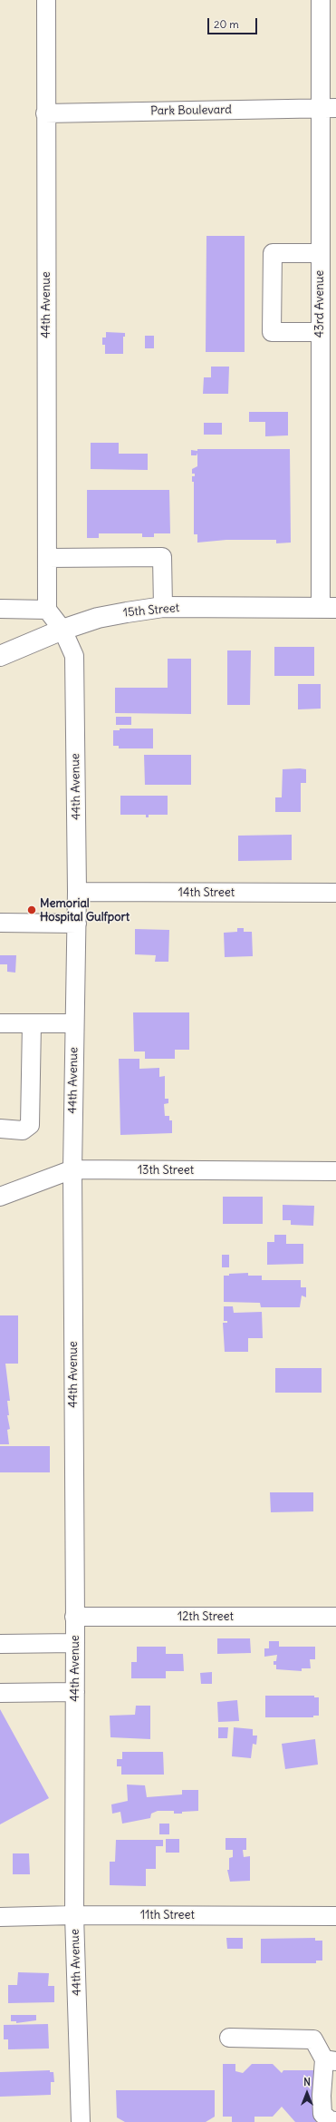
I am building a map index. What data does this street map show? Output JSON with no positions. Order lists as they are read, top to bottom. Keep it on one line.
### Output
{"streets":{"main road":["15th Street"],"street":["Park Boulevard","43rd Avenue","44th Avenue","14th Street","13th Street","12th Street","11th Street"]},"crossings":[["Park Boulevard","43rd Avenue"],["Park Boulevard","44th Avenue"],["43rd Avenue","15th Street"],["44th Avenue","15th Street"],["44th Avenue","14th Street"],["44th Avenue","13th Street"],["44th Avenue","12th Street"],["44th Avenue","11th Street"]],"places":["Memorial Hospital Gulfport"],"scale_bar":"20 m","north":"top"}
